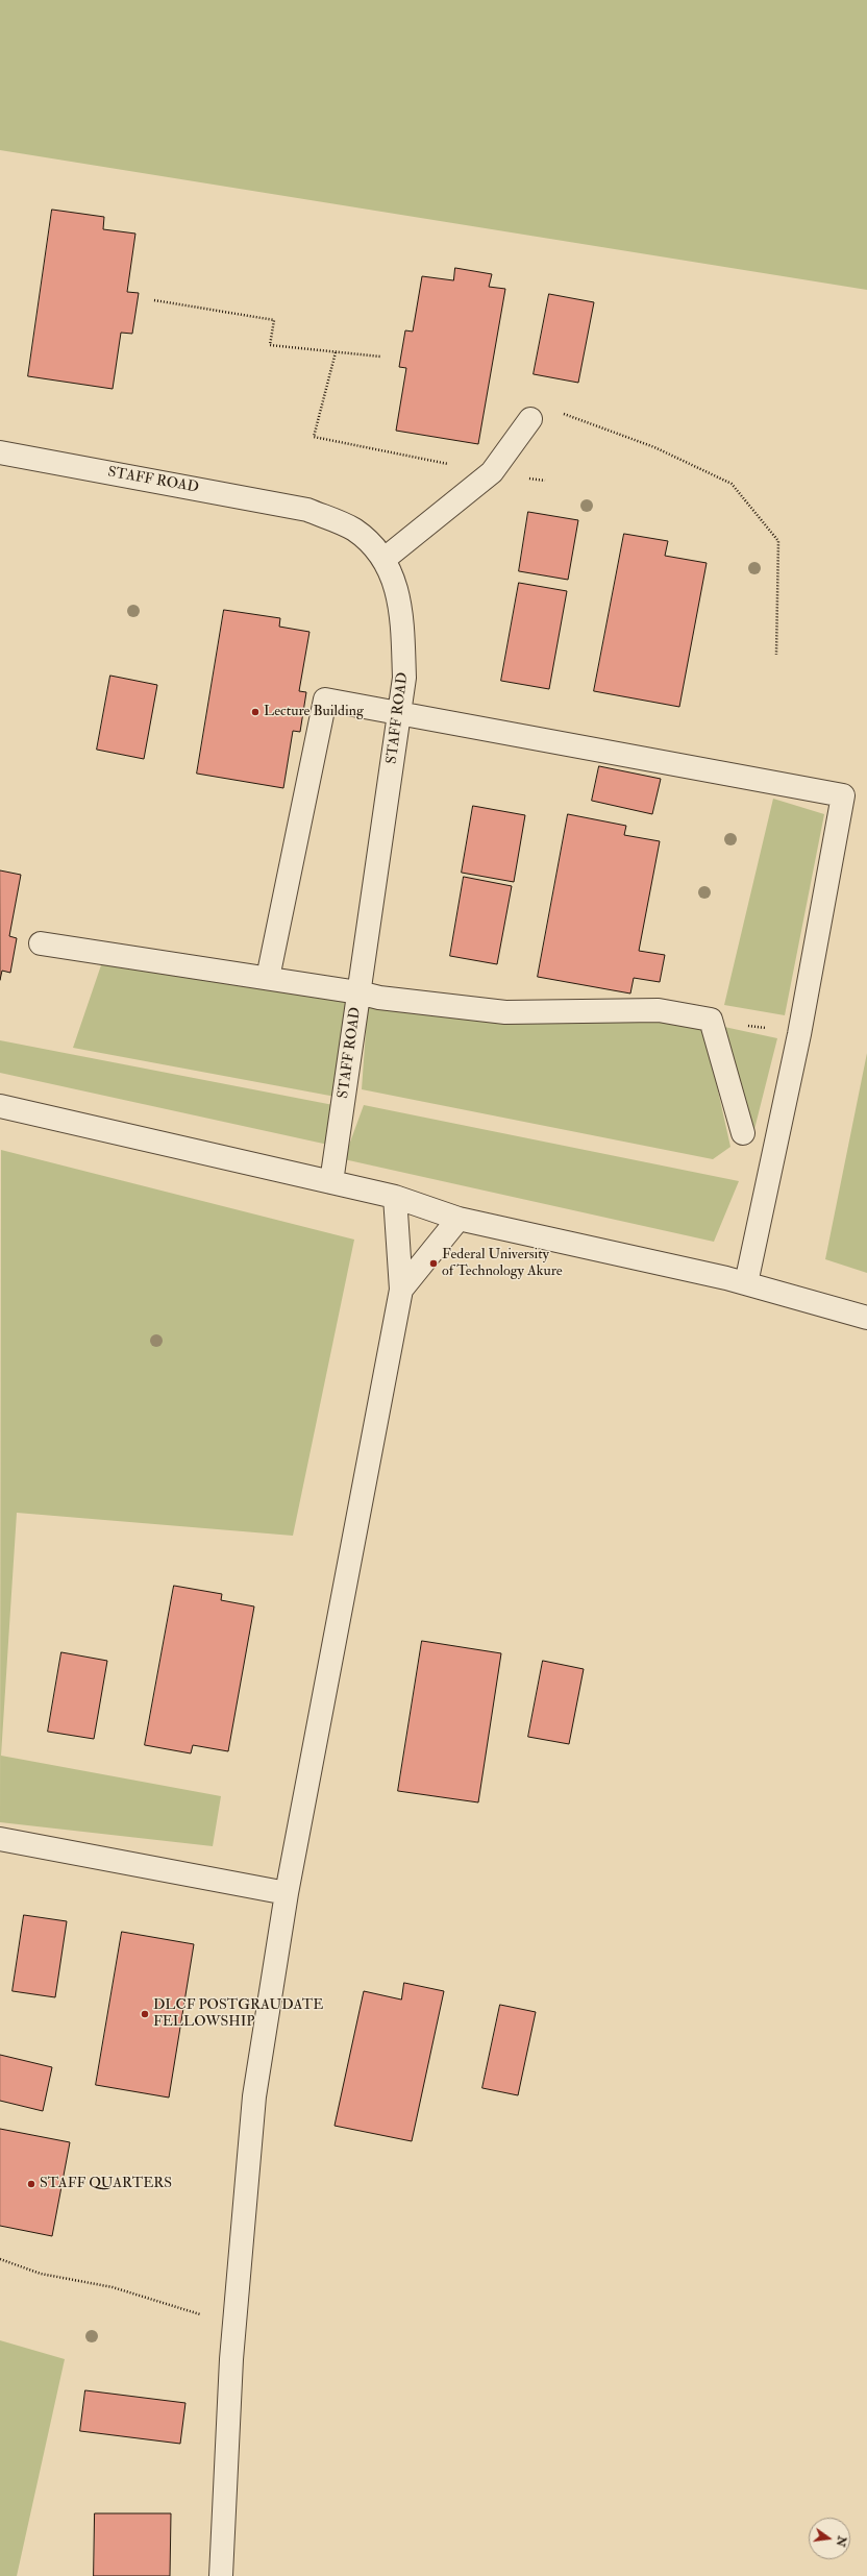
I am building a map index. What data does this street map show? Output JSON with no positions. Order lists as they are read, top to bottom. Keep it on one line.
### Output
{"streets":{"street":["STAFF ROAD"]},"places":["Lecture Building","Federal University of Technology Akure","DLCF POSTGRAUDATE FELLOWSHIP","STAFF QUARTERS"],"north":"right"}
